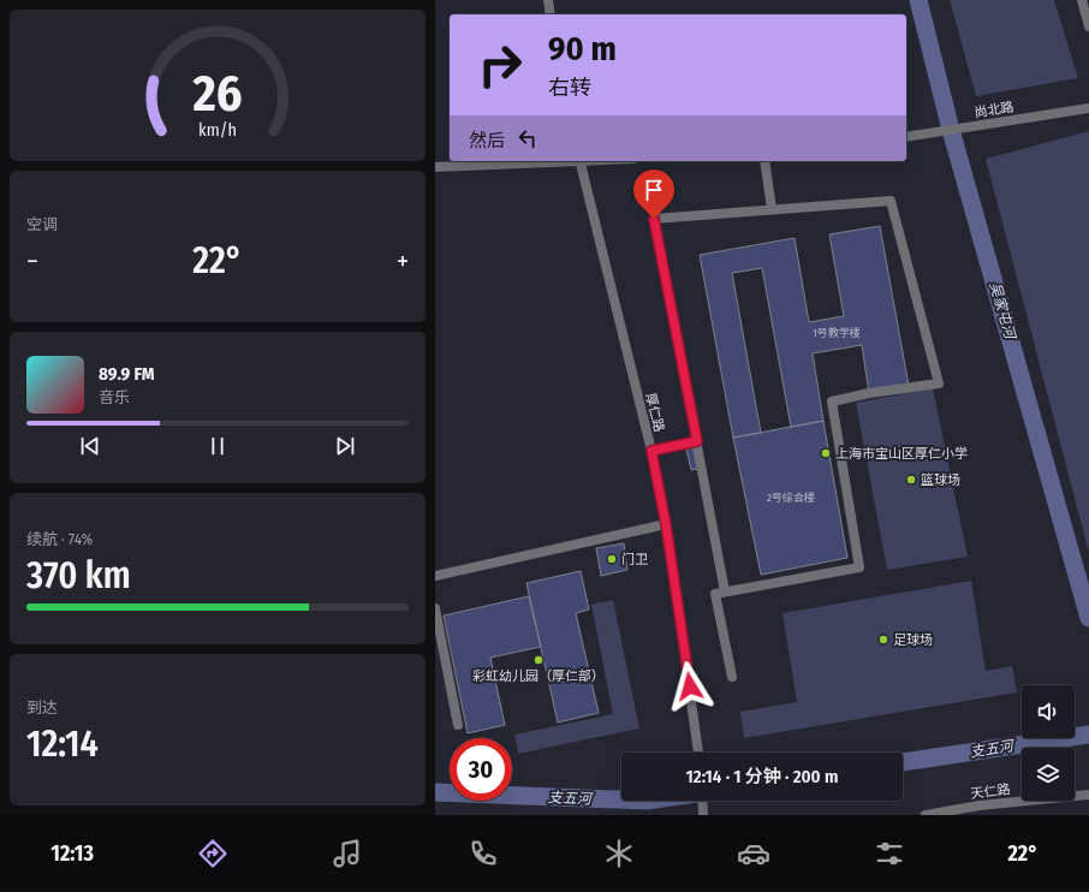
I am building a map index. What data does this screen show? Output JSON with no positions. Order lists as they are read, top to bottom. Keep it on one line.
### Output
{"streets":{"street":["尚北路","厚仁路","天仁路"]},"water":["吴家屯河","支五河"],"places":["上海市宝山区厚仁小学","篮球场","门卫","足球场","彩虹幼儿园（厚仁部）"],"house_numbers":["1号教学楼","2号综合楼"],"page":{"turn":["90 m","右转"],"then":"然后","tile":["空调",["续航 · 74%","370 km"],["到达","12:14"]],"heat":["−","22°","+"],"song":["89.9 FM","音乐"],"limit":"30","trip":"12:14 · 1 分钟 · 200 m","tabs":["12:13","22°"],"gauge":["26","km/h"]}}
